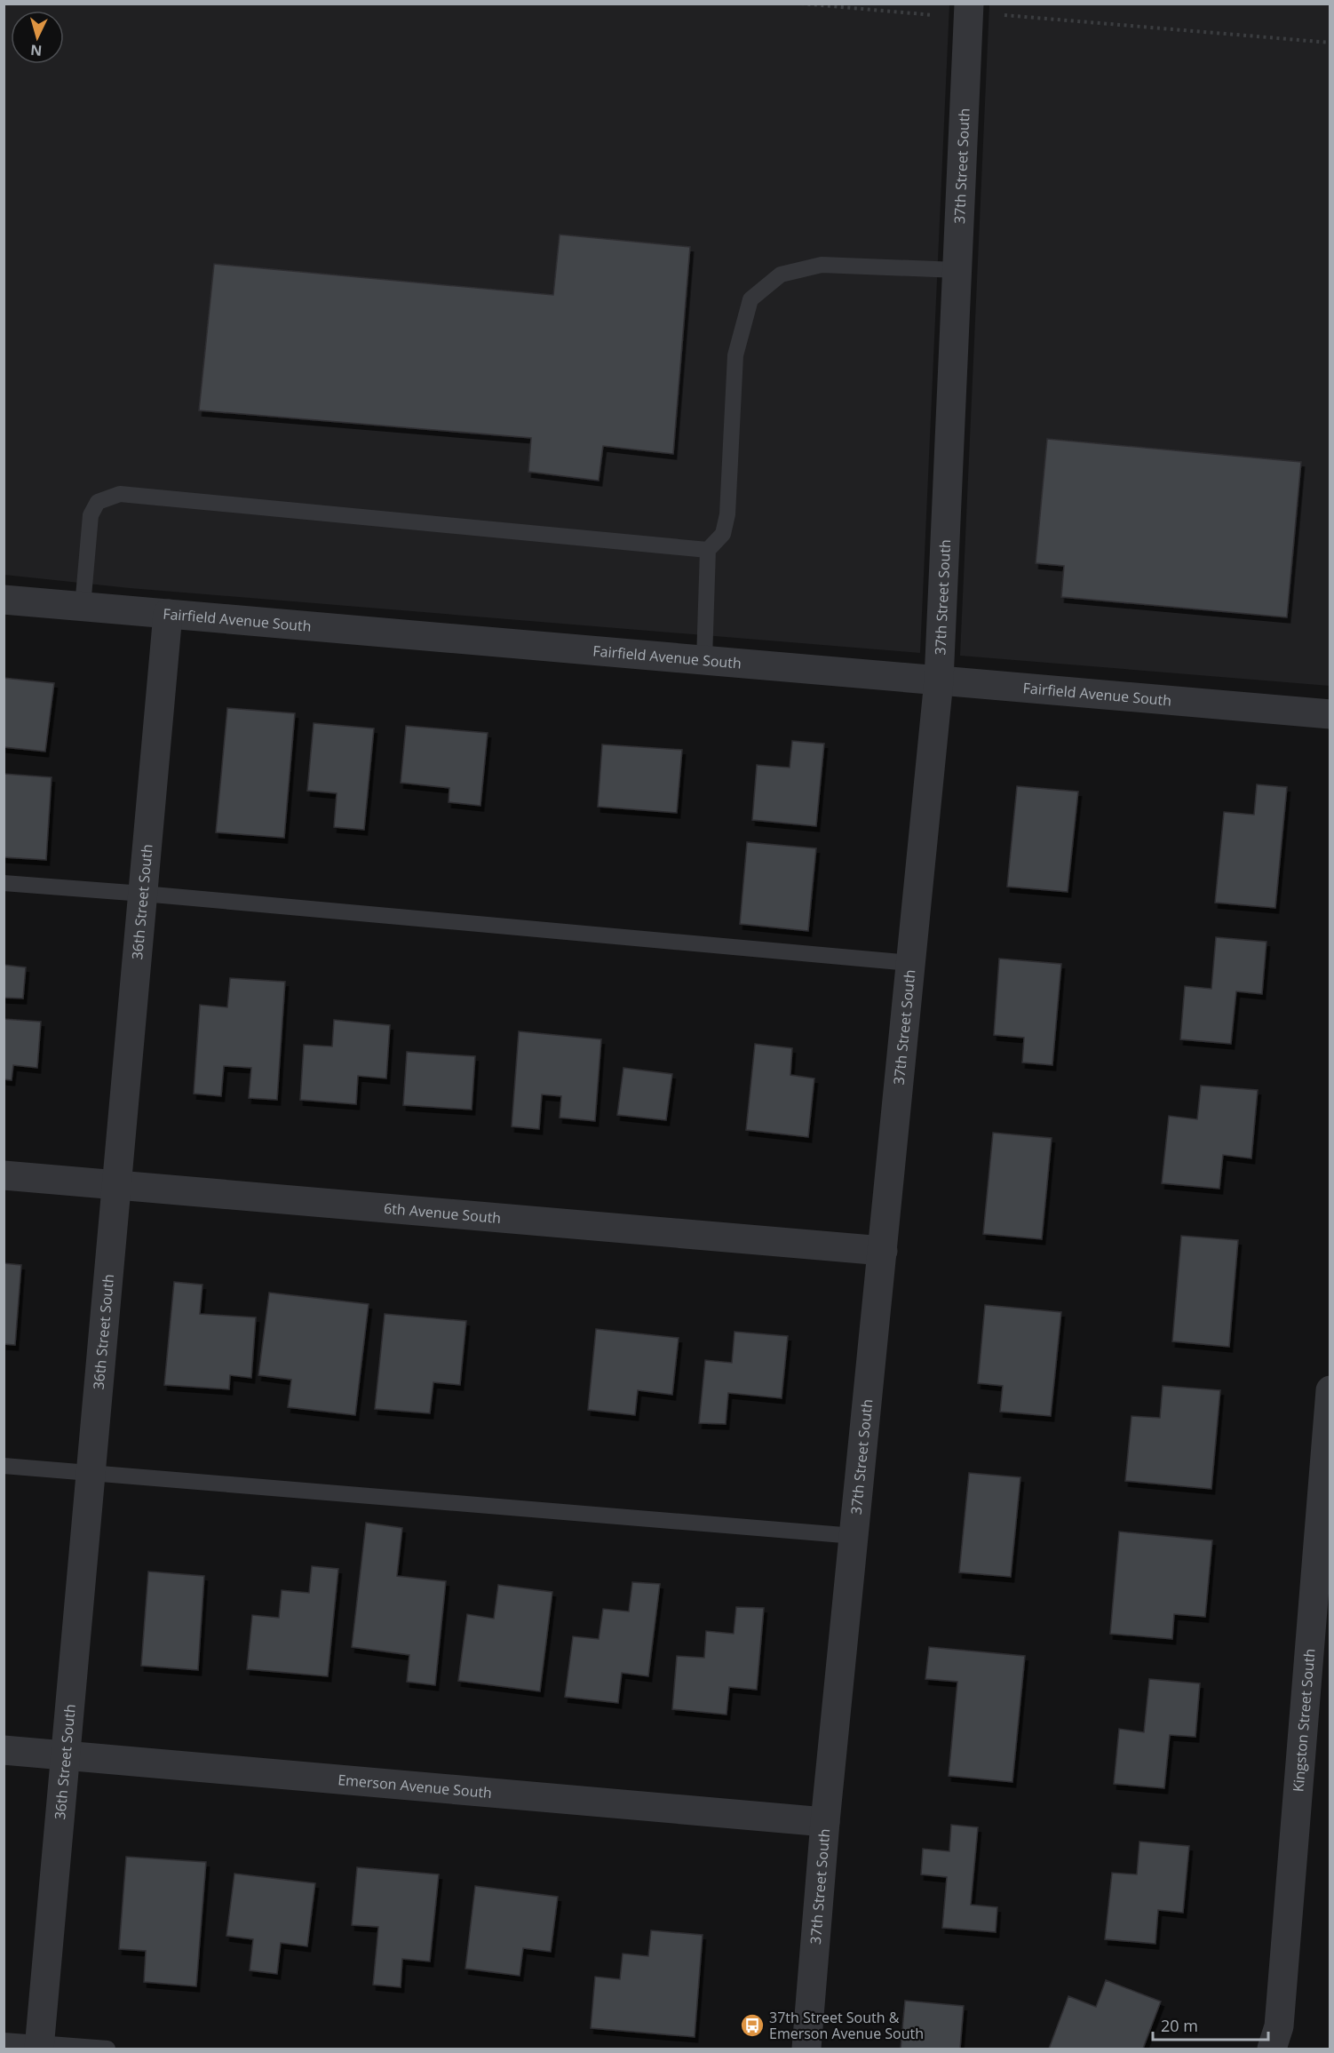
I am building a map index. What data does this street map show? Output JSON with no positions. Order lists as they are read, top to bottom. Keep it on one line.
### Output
{"streets":{"street":["37th Street South","Fairfield Avenue South","36th Street South","6th Avenue South","Kingston Street South","Emerson Avenue South"]},"crossings":[["37th Street South","Fairfield Avenue South"],["37th Street South","6th Avenue South"],["37th Street South","Emerson Avenue South"],["Fairfield Avenue South","36th Street South"],["36th Street South","6th Avenue South"],["36th Street South","Emerson Avenue South"]],"places":{"bus stop":["37th Street South & Emerson Avenue South"]},"scale_bar":"20 m","north":"bottom"}
